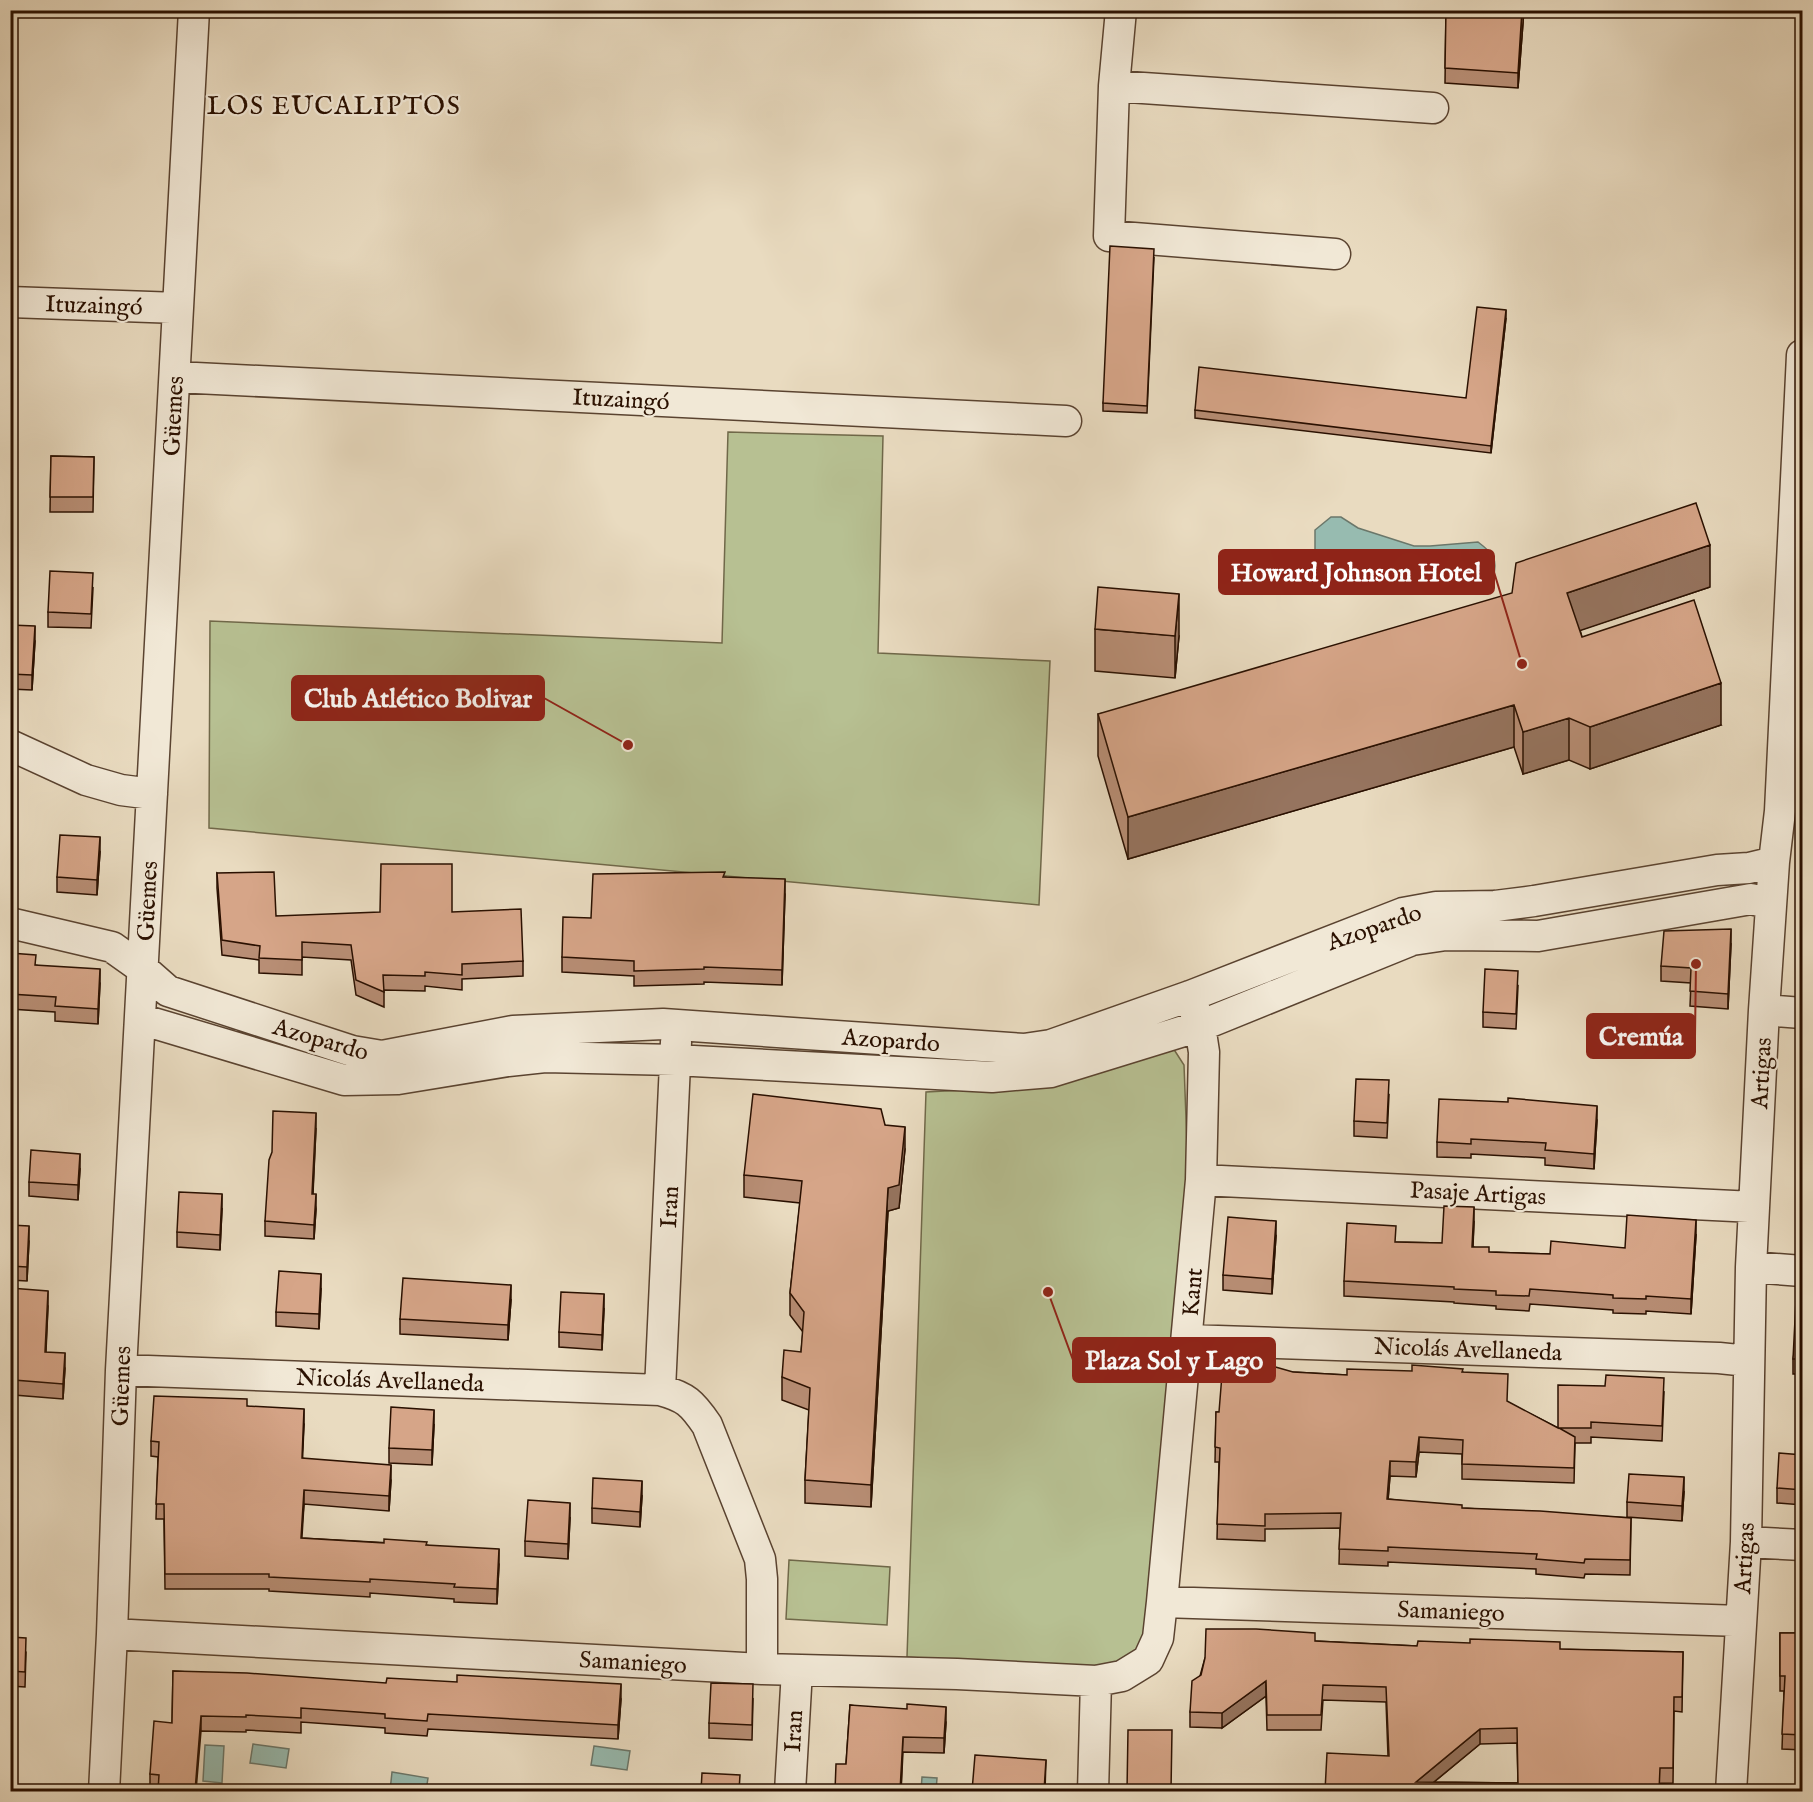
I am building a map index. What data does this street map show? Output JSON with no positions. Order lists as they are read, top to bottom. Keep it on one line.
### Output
{"streets":{"street":["Ituzaingó","Güemes","Azopardo","Artigas","Pasaje Artigas","Iran","Kant","Nicolás Avellaneda","Samaniego"]},"crossings":[["Ituzaingó","Güemes"],["Güemes","Azopardo"],["Güemes","Nicolás Avellaneda"],["Güemes","Samaniego"],["Azopardo","Artigas"],["Azopardo","Iran"],["Azopardo","Kant"],["Artigas","Pasaje Artigas"],["Artigas","Nicolás Avellaneda"],["Artigas","Samaniego"],["Pasaje Artigas","Kant"],["Iran","Nicolás Avellaneda"],["Iran","Samaniego"],["Kant","Nicolás Avellaneda"],["Kant","Samaniego"]],"districts":["LOS EUCALIPTOS"],"places":["Howard Johnson Hotel","Club Atlético Bolivar","Cremúa","Plaza Sol y Lago"]}
